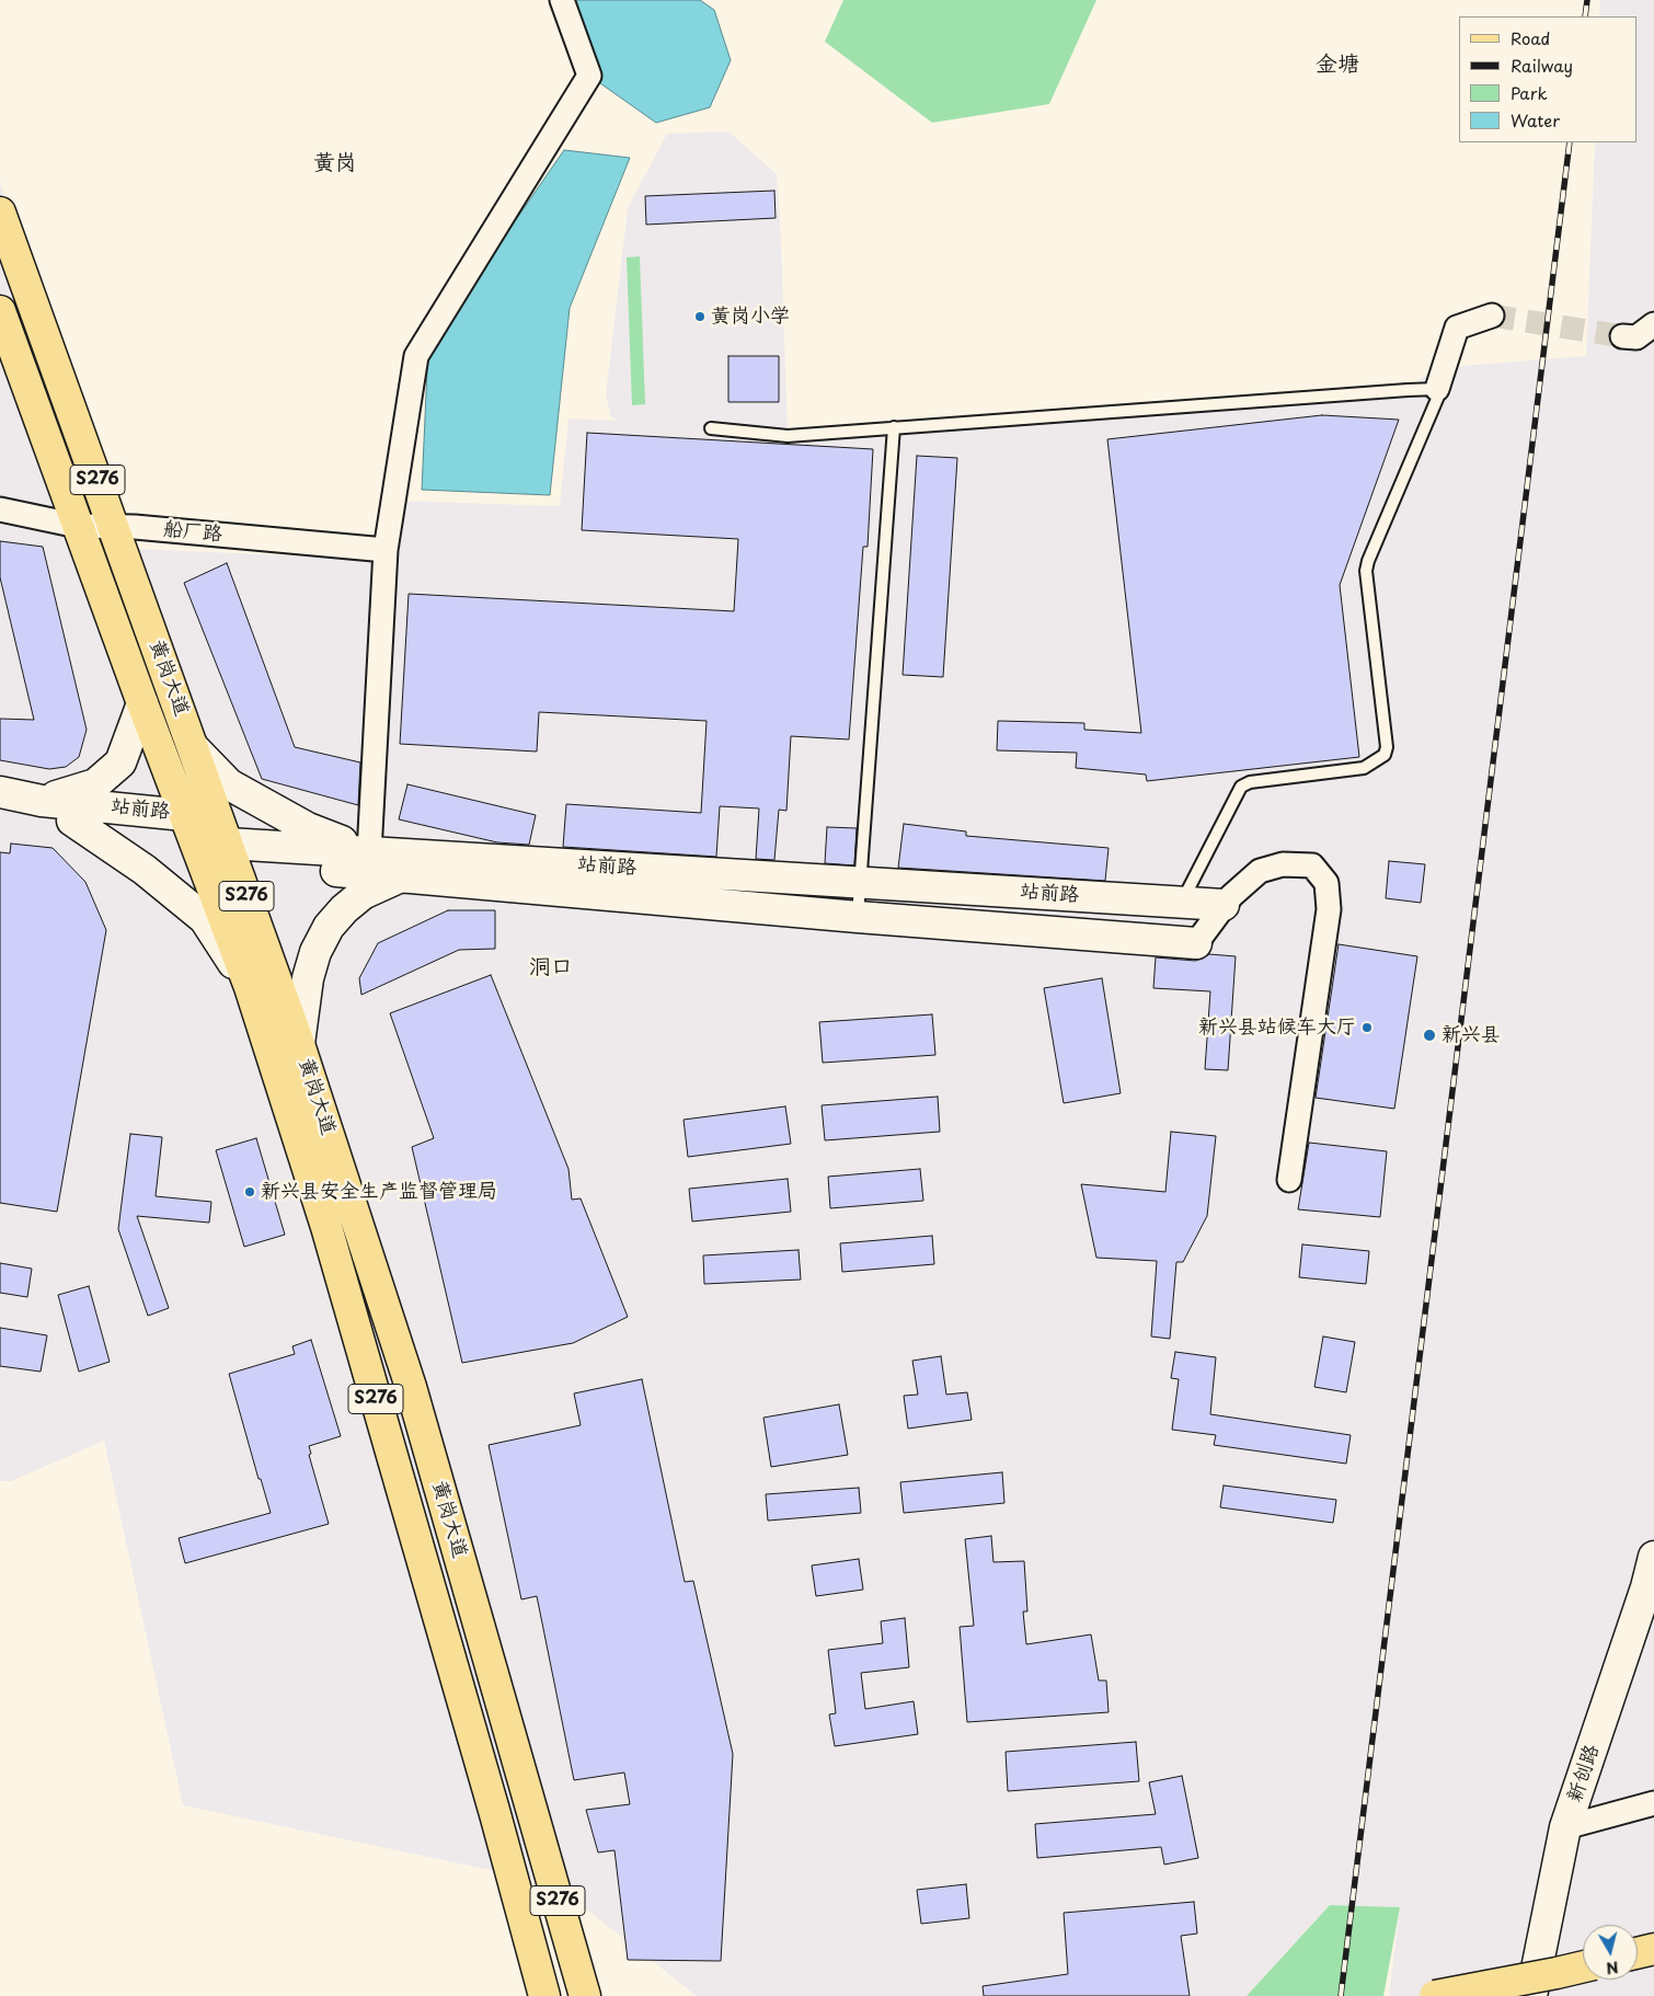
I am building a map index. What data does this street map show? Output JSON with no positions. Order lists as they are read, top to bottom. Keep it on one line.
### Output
{"streets":{"main road":["S276","黄岗大道"],"street":["船厂路","站前路","新创路"]},"crossings":[["船厂路","黄岗大道"],["黄岗大道","站前路"]],"districts":["金塘","黄岗","洞口"],"places":["黄岗小学","新兴县站候车大厅","新兴县","新兴县安全生产监督管理局"],"legend":["Road","Railway","Park","Water"],"north":"bottom"}
